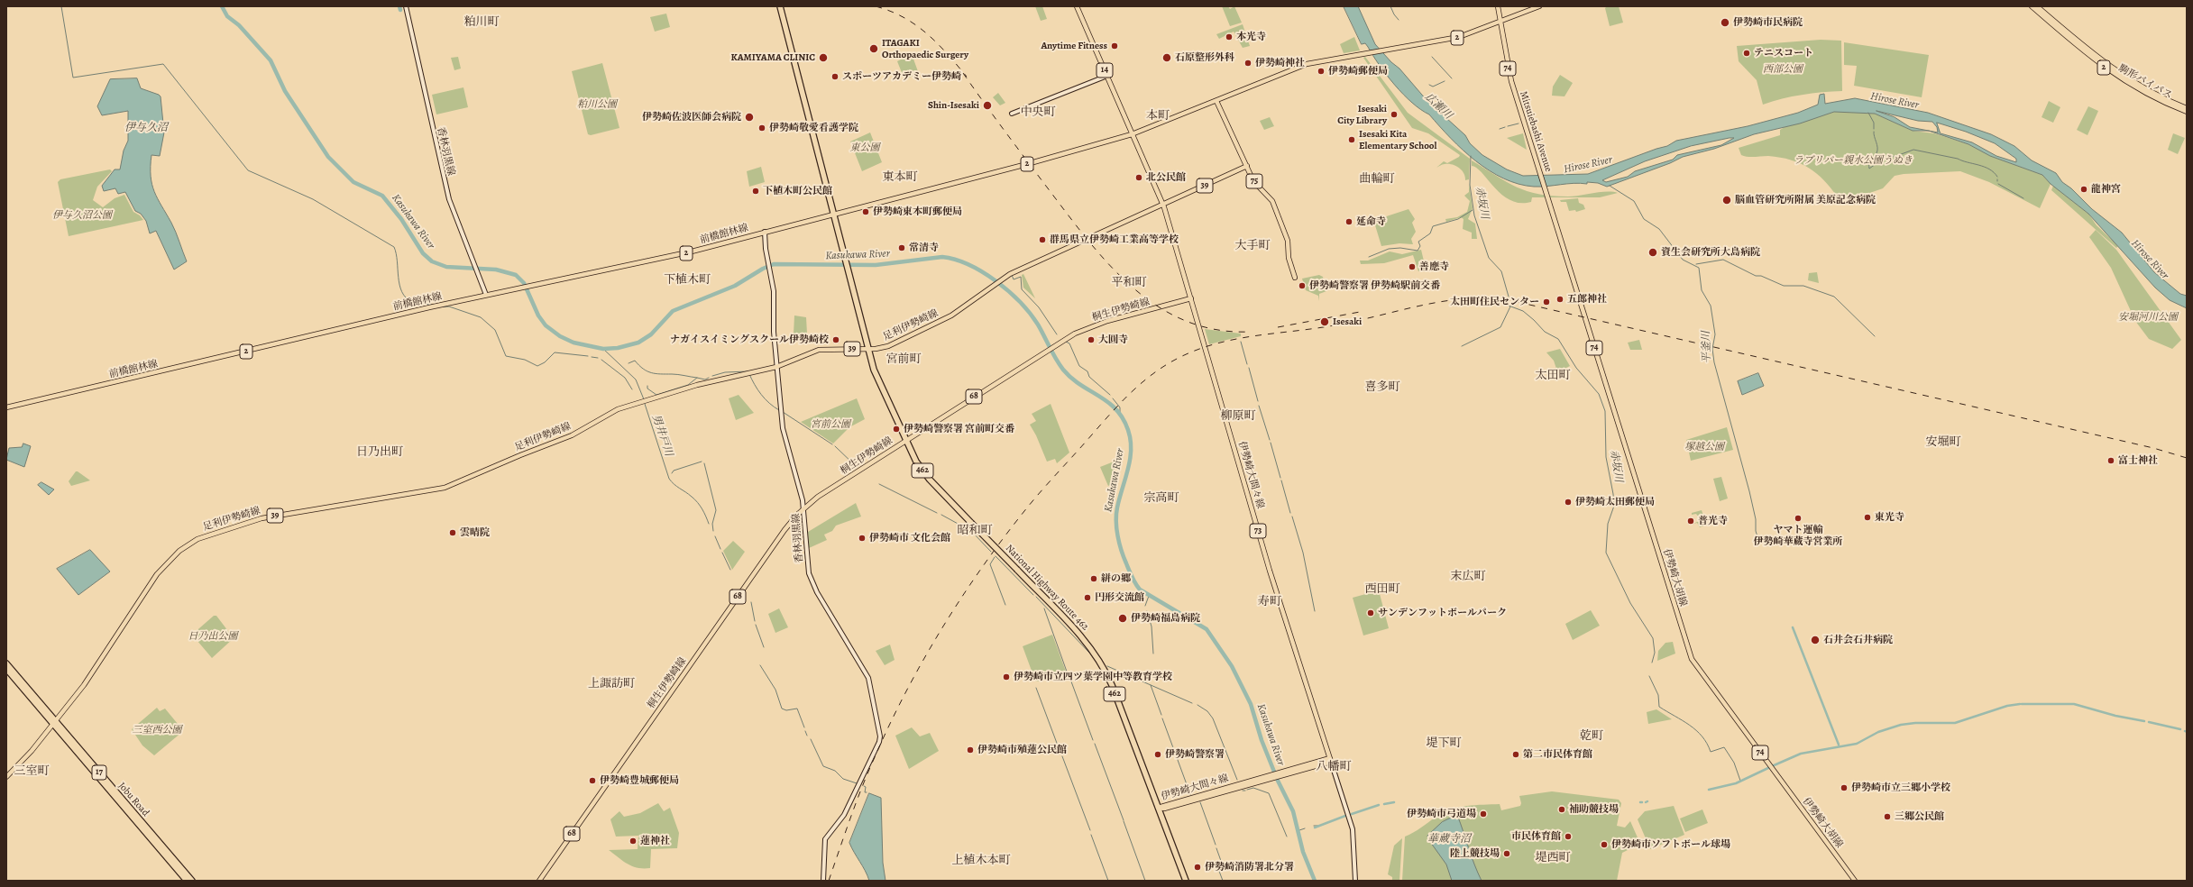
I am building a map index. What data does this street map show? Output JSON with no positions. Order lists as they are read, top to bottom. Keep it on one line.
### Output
{"streets":{"highway":["462","National Highway Route 462","17","Jobu Road"],"main road":["2","74","14","駒形バイパス","Mitsuiebashi Avenue","香林羽黒線","75","39","前橋館林線","桐生伊勢崎線","足利伊勢崎線","68","伊勢崎大間々線","73","伊勢崎大胡線"]},"crossings":[["2","14"],["2","Mitsuiebashi Avenue"],["2","75"],["2","前橋館林線"],["2","National Highway Route 462"],["Mitsuiebashi Avenue","伊勢崎大胡線"],["香林羽黒線","前橋館林線"],["香林羽黒線","桐生伊勢崎線"],["香林羽黒線","足利伊勢崎線"],["75","39"],["39","足利伊勢崎線"],["前橋館林線","National Highway Route 462"],["桐生伊勢崎線","伊勢崎大間々線"],["桐生伊勢崎線","National Highway Route 462"],["足利伊勢崎線","National Highway Route 462"],["足利伊勢崎線","Jobu Road"],["伊勢崎大間々線","National Highway Route 462"]],"districts":["粕川町","中央町","本町","東本町","曲輪町","大手町","下植木町","平和町","宮前町","太田町","喜多町","柳原町","安堀町","日乃出町","宗高町","昭和町","末広町","西田町","寿町","上諏訪町","乾町","堤下町","八幡町","三室町","堤西町","上植木本町"],"water":["Hirose River","広瀬川","伊与久沼","赤坂川","Kasukawa River","平釜川","男井戸川","華蔵寺沼"],"parks":["西部公園","粕川公園","東公園","ラブリバー親水公園うぬき","伊与久沼公園","安堀河川公園","宮前公園","塚越公園","日乃出公園","三室西公園"],"places":["伊勢崎市民病院","本光寺","Anytime Fitness","ITAGAKI Orthopaedic Surgery","テニスコート","KAMIYAMA CLINIC","石原整形外科","伊勢崎神社","伊勢崎郵便局","スポーツアカデミー伊勢崎","Shin-Isesaki","Isesaki City Library","伊勢崎佐波医師会病院","伊勢崎敬愛看護学院","Isesaki Kita Elementary School","北公民館","龍神宮","下植木町公民館","脳血管研究所附属 美原記念病院","伊勢崎東本町郵便局","延命寺","群馬県立伊勢崎工業高等学校","常清寺","資生会研究所大島病院","善應寺","伊勢崎警察署 伊勢崎駅前交番","五郎神社","太田町住民センター","Isesaki","ナガイスイミングスクール伊勢崎校","大圓寺","伊勢崎警察署 宮前町交番","富士神社","伊勢崎太田郵便局","東光寺","ヤマト運輸 伊勢崎華蔵寺営業所","普光寺","雲晴院","伊勢崎市 文化会館","絣の郷","円形交流館","サンデンフットボールパーク","伊勢崎福島病院","石井会石井病院","伊勢崎市立四ツ葉学園中等教育学校","伊勢崎市殖蓮公民館","伊勢崎警察署","第二市民体育館","伊勢崎豊城郵便局","伊勢崎市立三郷小学校","補助競技場","伊勢崎市弓道場","三郷公民館","市民体育館","蓮神社","伊勢崎市ソフトボール球場","陸上競技場","伊勢崎消防署北分署"]}
